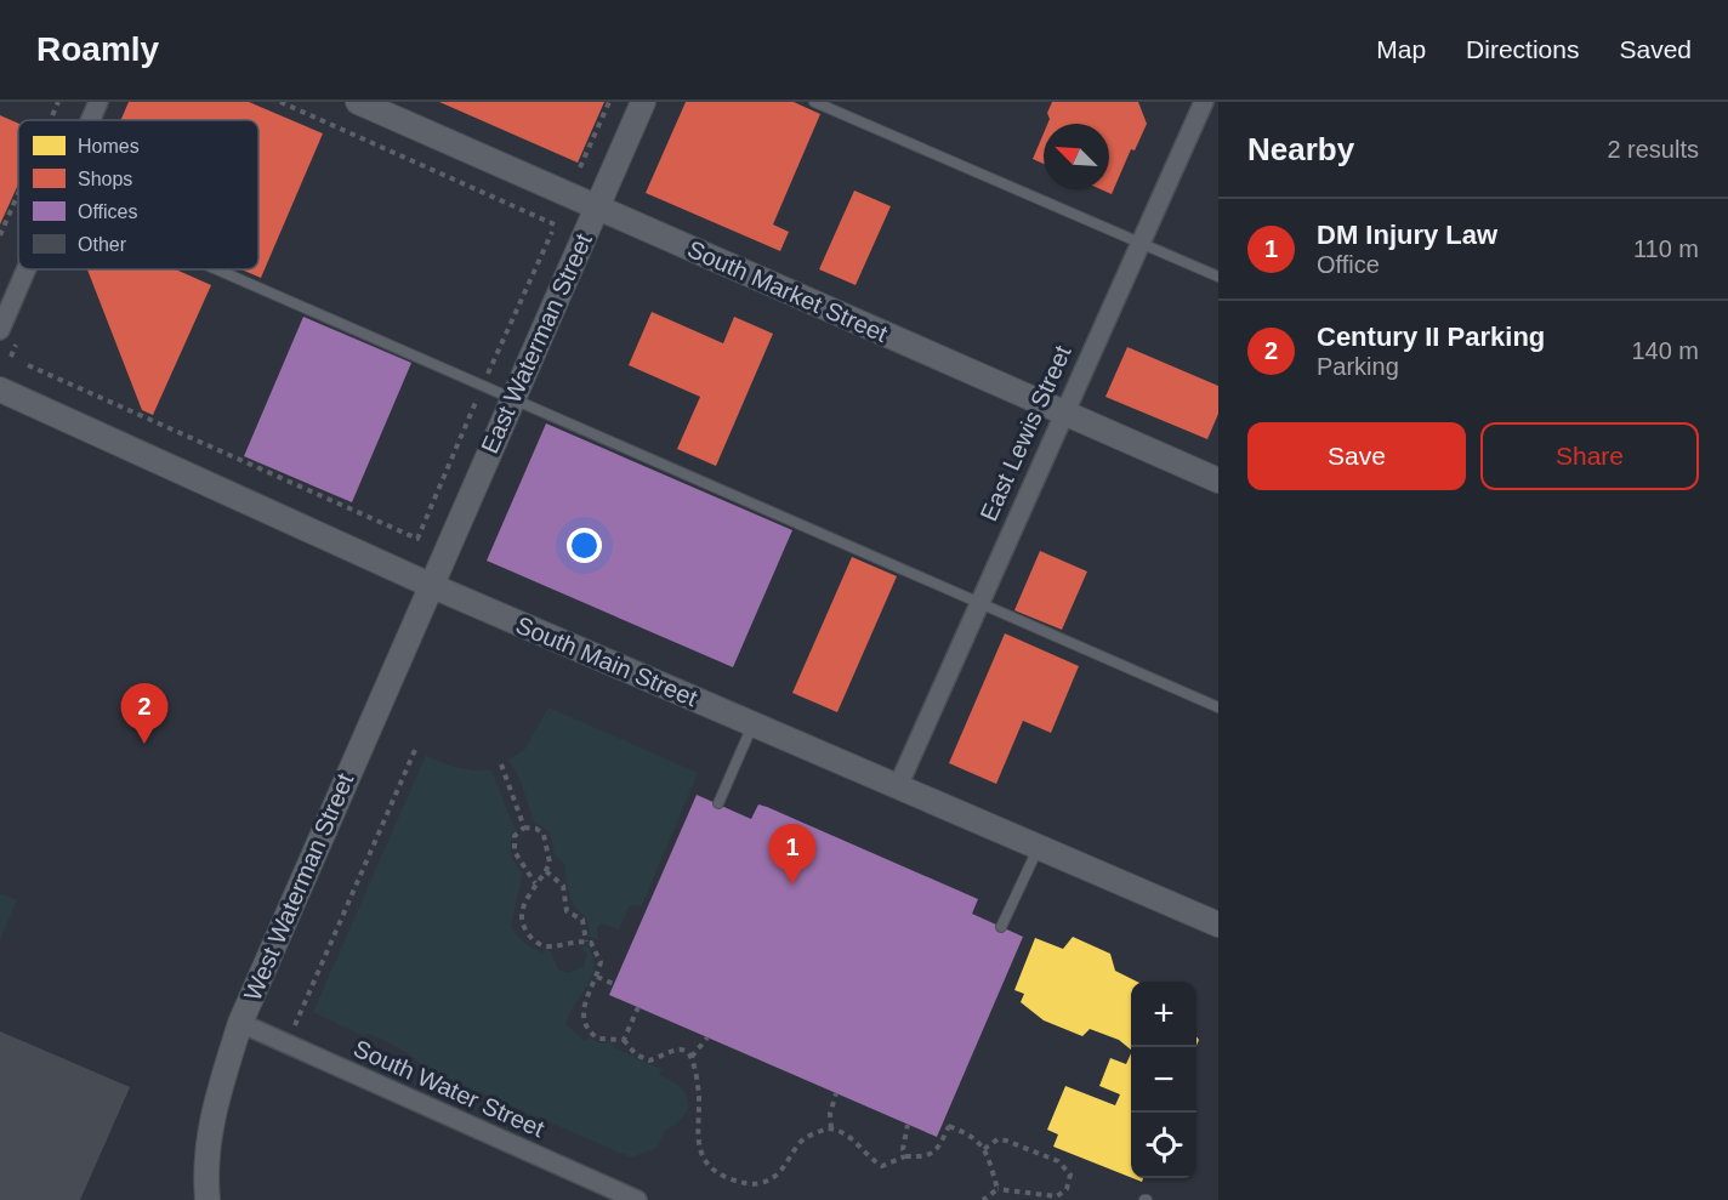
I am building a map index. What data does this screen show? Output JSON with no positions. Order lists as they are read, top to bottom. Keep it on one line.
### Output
{"streets":{"street":["South Market Street","East Waterman Street","East Lewis Street","South Main Street","West Waterman Street","South Water Street"]},"crossings":[["South Market Street","East Waterman Street"],["South Market Street","East Lewis Street"],["East Waterman Street","South Main Street"],["East Waterman Street","West Waterman Street"],["East Lewis Street","South Main Street"],["South Main Street","West Waterman Street"],["West Waterman Street","South Water Street"]],"legend":["Homes","Shops","Offices","Other"],"north":"top left","page":{"header":"Roamly","nav":["Map","Directions","Saved"],"heading":["Nearby","2 results"],"list":[{"mark":"1","name":"DM Injury Law","note":"Office","value":"110 m"},{"mark":"2","name":"Century II Parking","note":"Parking","value":"140 m"}],"buttons":["Save","Share"],"pins":["2","1"],"map_buttons":["+","−"]}}
